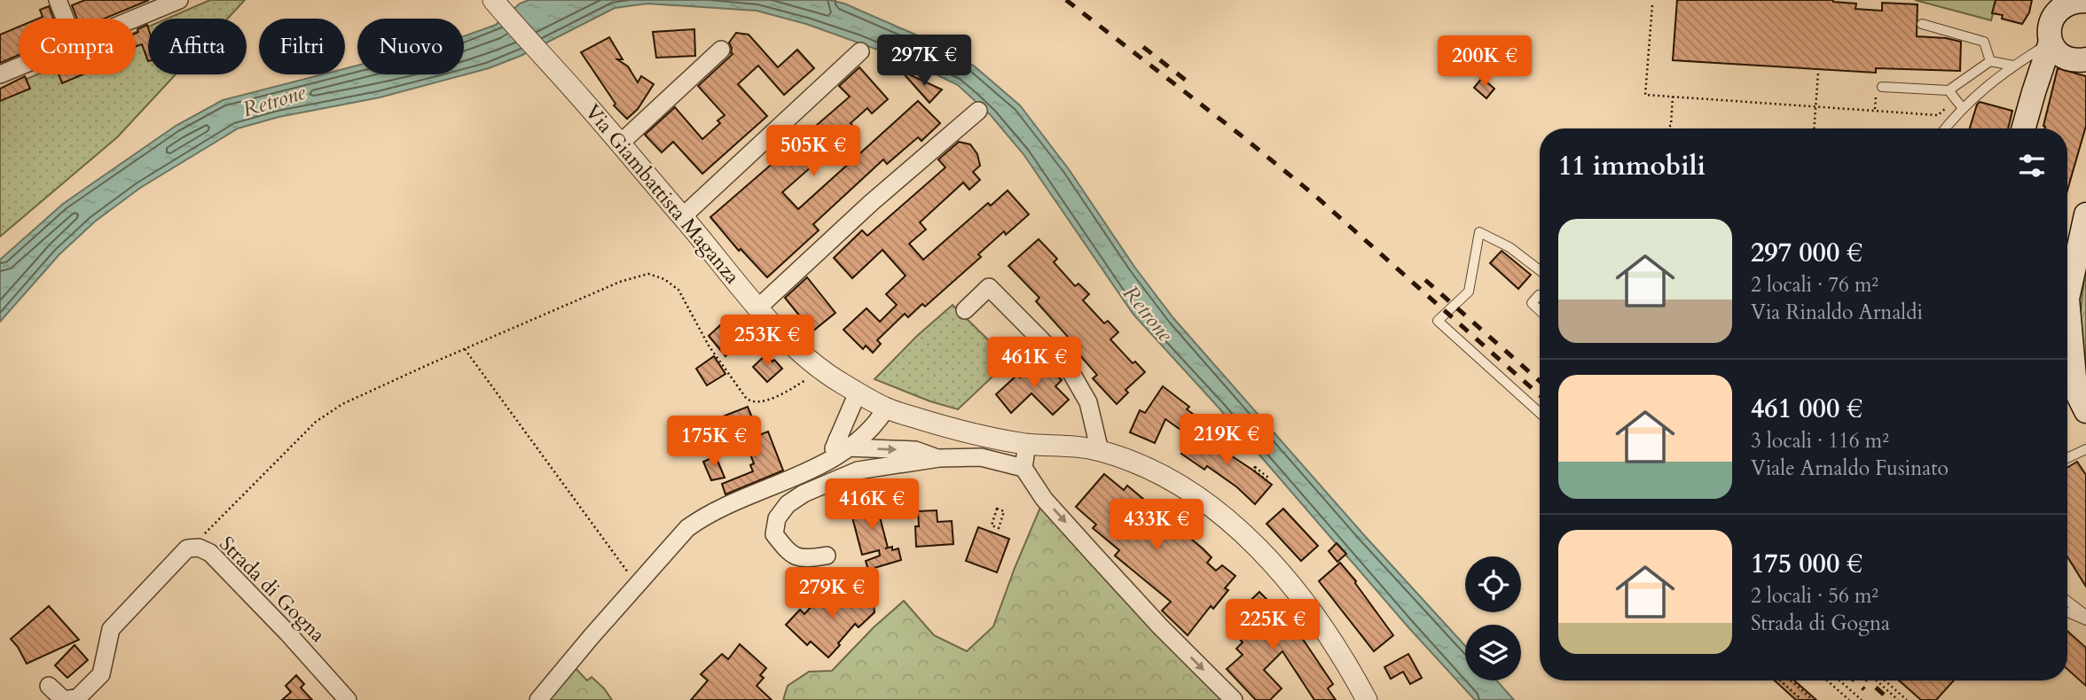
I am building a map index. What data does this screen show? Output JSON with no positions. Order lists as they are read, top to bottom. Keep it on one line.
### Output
{"streets":{"street":["Via Giambattista Maganza","Strada di Gogna"]},"water":["Retrone"],"page":{"chip":["Compra","Affitta","Filtri","Nuovo"],"price":["297K €","200K €","505K €","253K €","461K €","219K €","175K €","416K €","433K €","279K €","225K €"],"heading":"11 immobili","list":[{"name":"297 000 €","note":"2 locali · 76 m² · Via Rinaldo Arnaldi"},{"name":"461 000 €","note":"3 locali · 116 m² · Viale Arnaldo Fusinato"},{"name":"175 000 €","note":"2 locali · 56 m² · Strada di Gogna"}]}}
